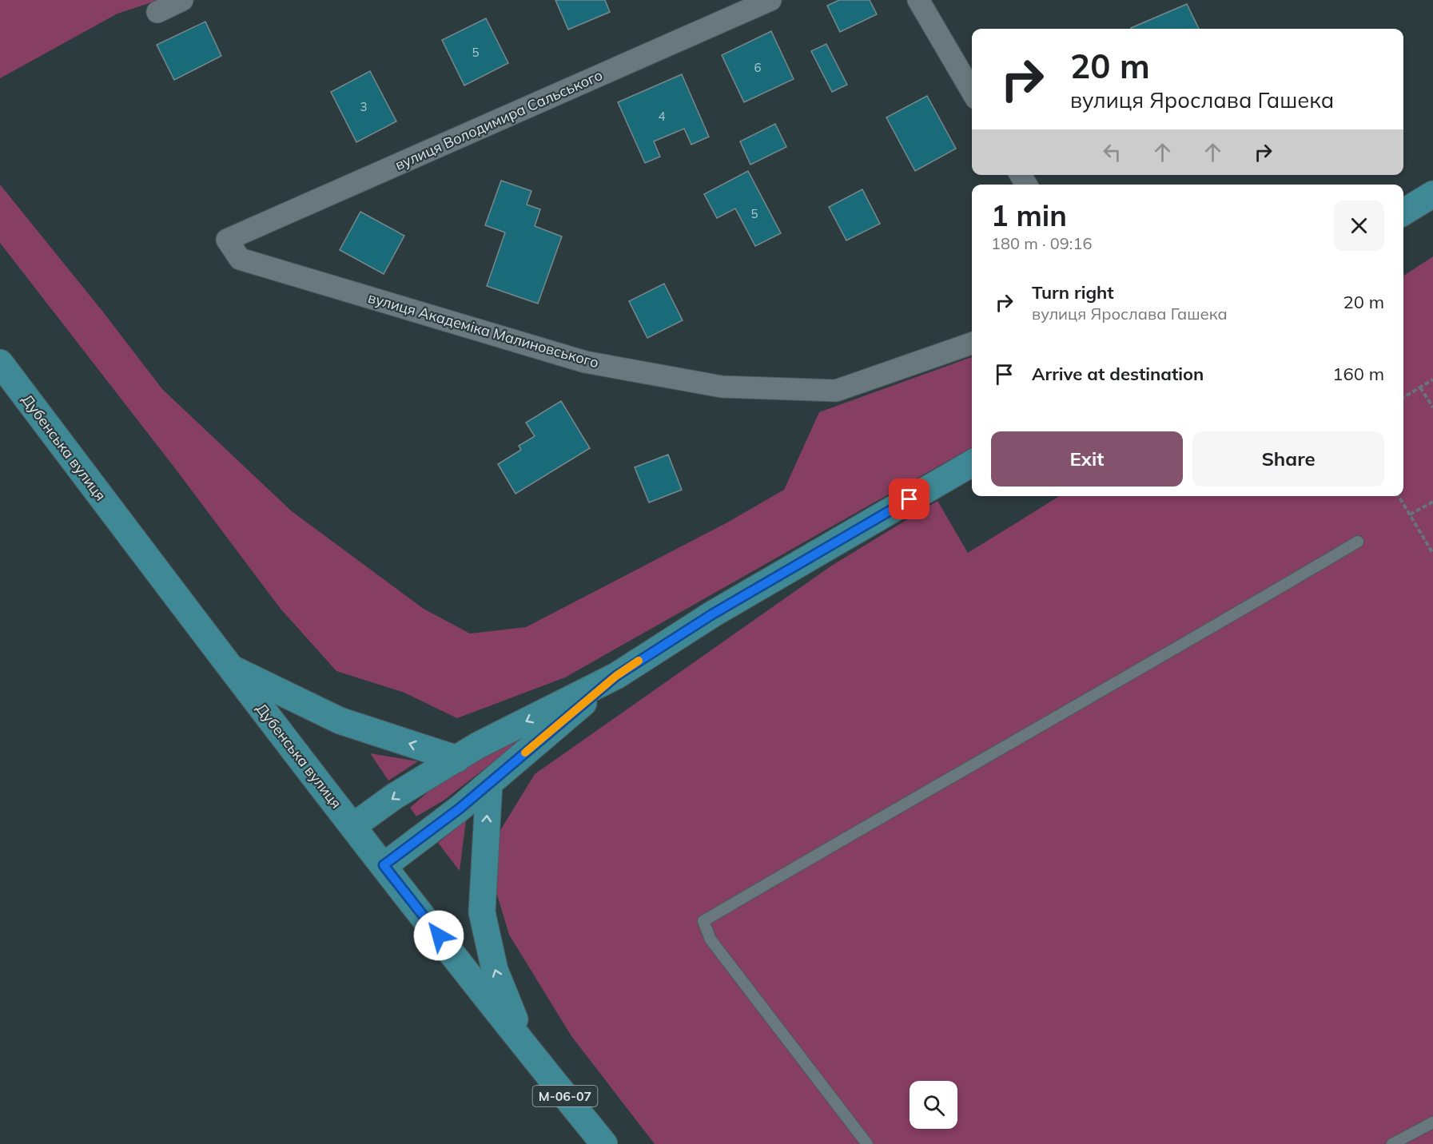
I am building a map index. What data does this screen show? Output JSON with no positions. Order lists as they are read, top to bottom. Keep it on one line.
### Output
{"streets":{"main road":["Дубенська вулиця","М-06-07"],"street":["вулиця Володимира Сальського","вулиця Академіка Малиновського"]},"crossings":[["вулиця Володимира Сальського","вулиця Академіка Малиновського"]],"house_numbers":["5","6","3","4","5"],"page":{"turn":["20 m","вулиця Ярослава Гашека"],"heading":["1 min","180 m · 09:16"],"list":[{"name":"Turn right","note":"вулиця Ярослава Гашека","value":"20 m"},{"name":"Arrive at destination","value":"160 m"}],"buttons":["Exit","Share"]}}
